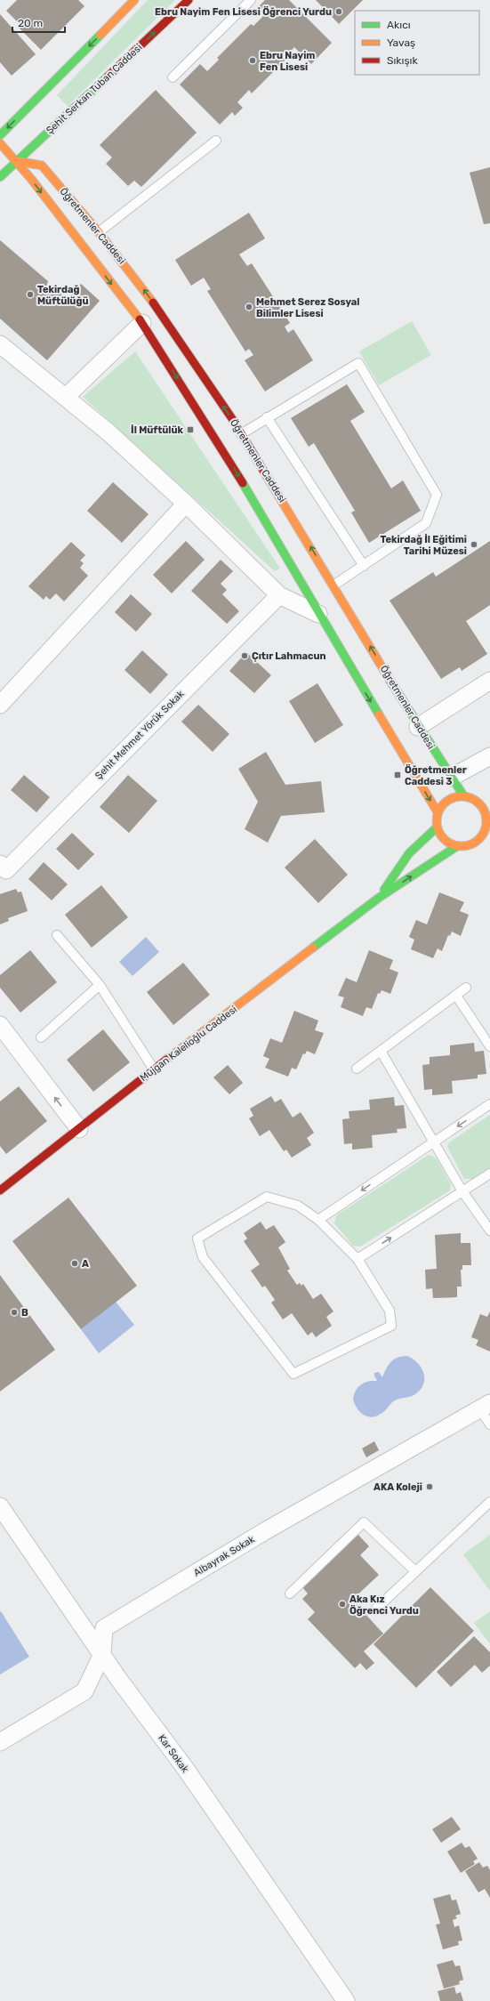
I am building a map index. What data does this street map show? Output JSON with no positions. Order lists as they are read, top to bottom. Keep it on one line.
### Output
{"streets":{"main road":["Şehit Serkan Tuban Caddesi","Öğretmenler Caddesi","Müjgan Kalelioğlu Caddesi"],"street":["Şehit Mehmet Yörük Sokak","Albayrak Sokak","Kar Sokak"]},"crossings":[["Şehit Serkan Tuban Caddesi","Öğretmenler Caddesi"],["Öğretmenler Caddesi","Müjgan Kalelioğlu Caddesi"],["Albayrak Sokak","Kar Sokak"]],"places":{"other":["Ebru Nayim Fen Lisesi Öğrenci Yurdu","Ebru Nayim Fen Lisesi","Tekirdağ Müftülüğü","Mehmet Serez Sosyal Bilimler Lisesi","Tekirdağ İl Eğitimi Tarihi Müzesi","Çıtır Lahmacun","A","B","AKA Koleji","Aka Kız Öğrenci Yurdu"],"transit":["İl Müftülük","Öğretmenler Caddesi 3"]},"legend":["Akıcı","Yavaş","Sıkışık"],"scale_bar":"20 m"}
